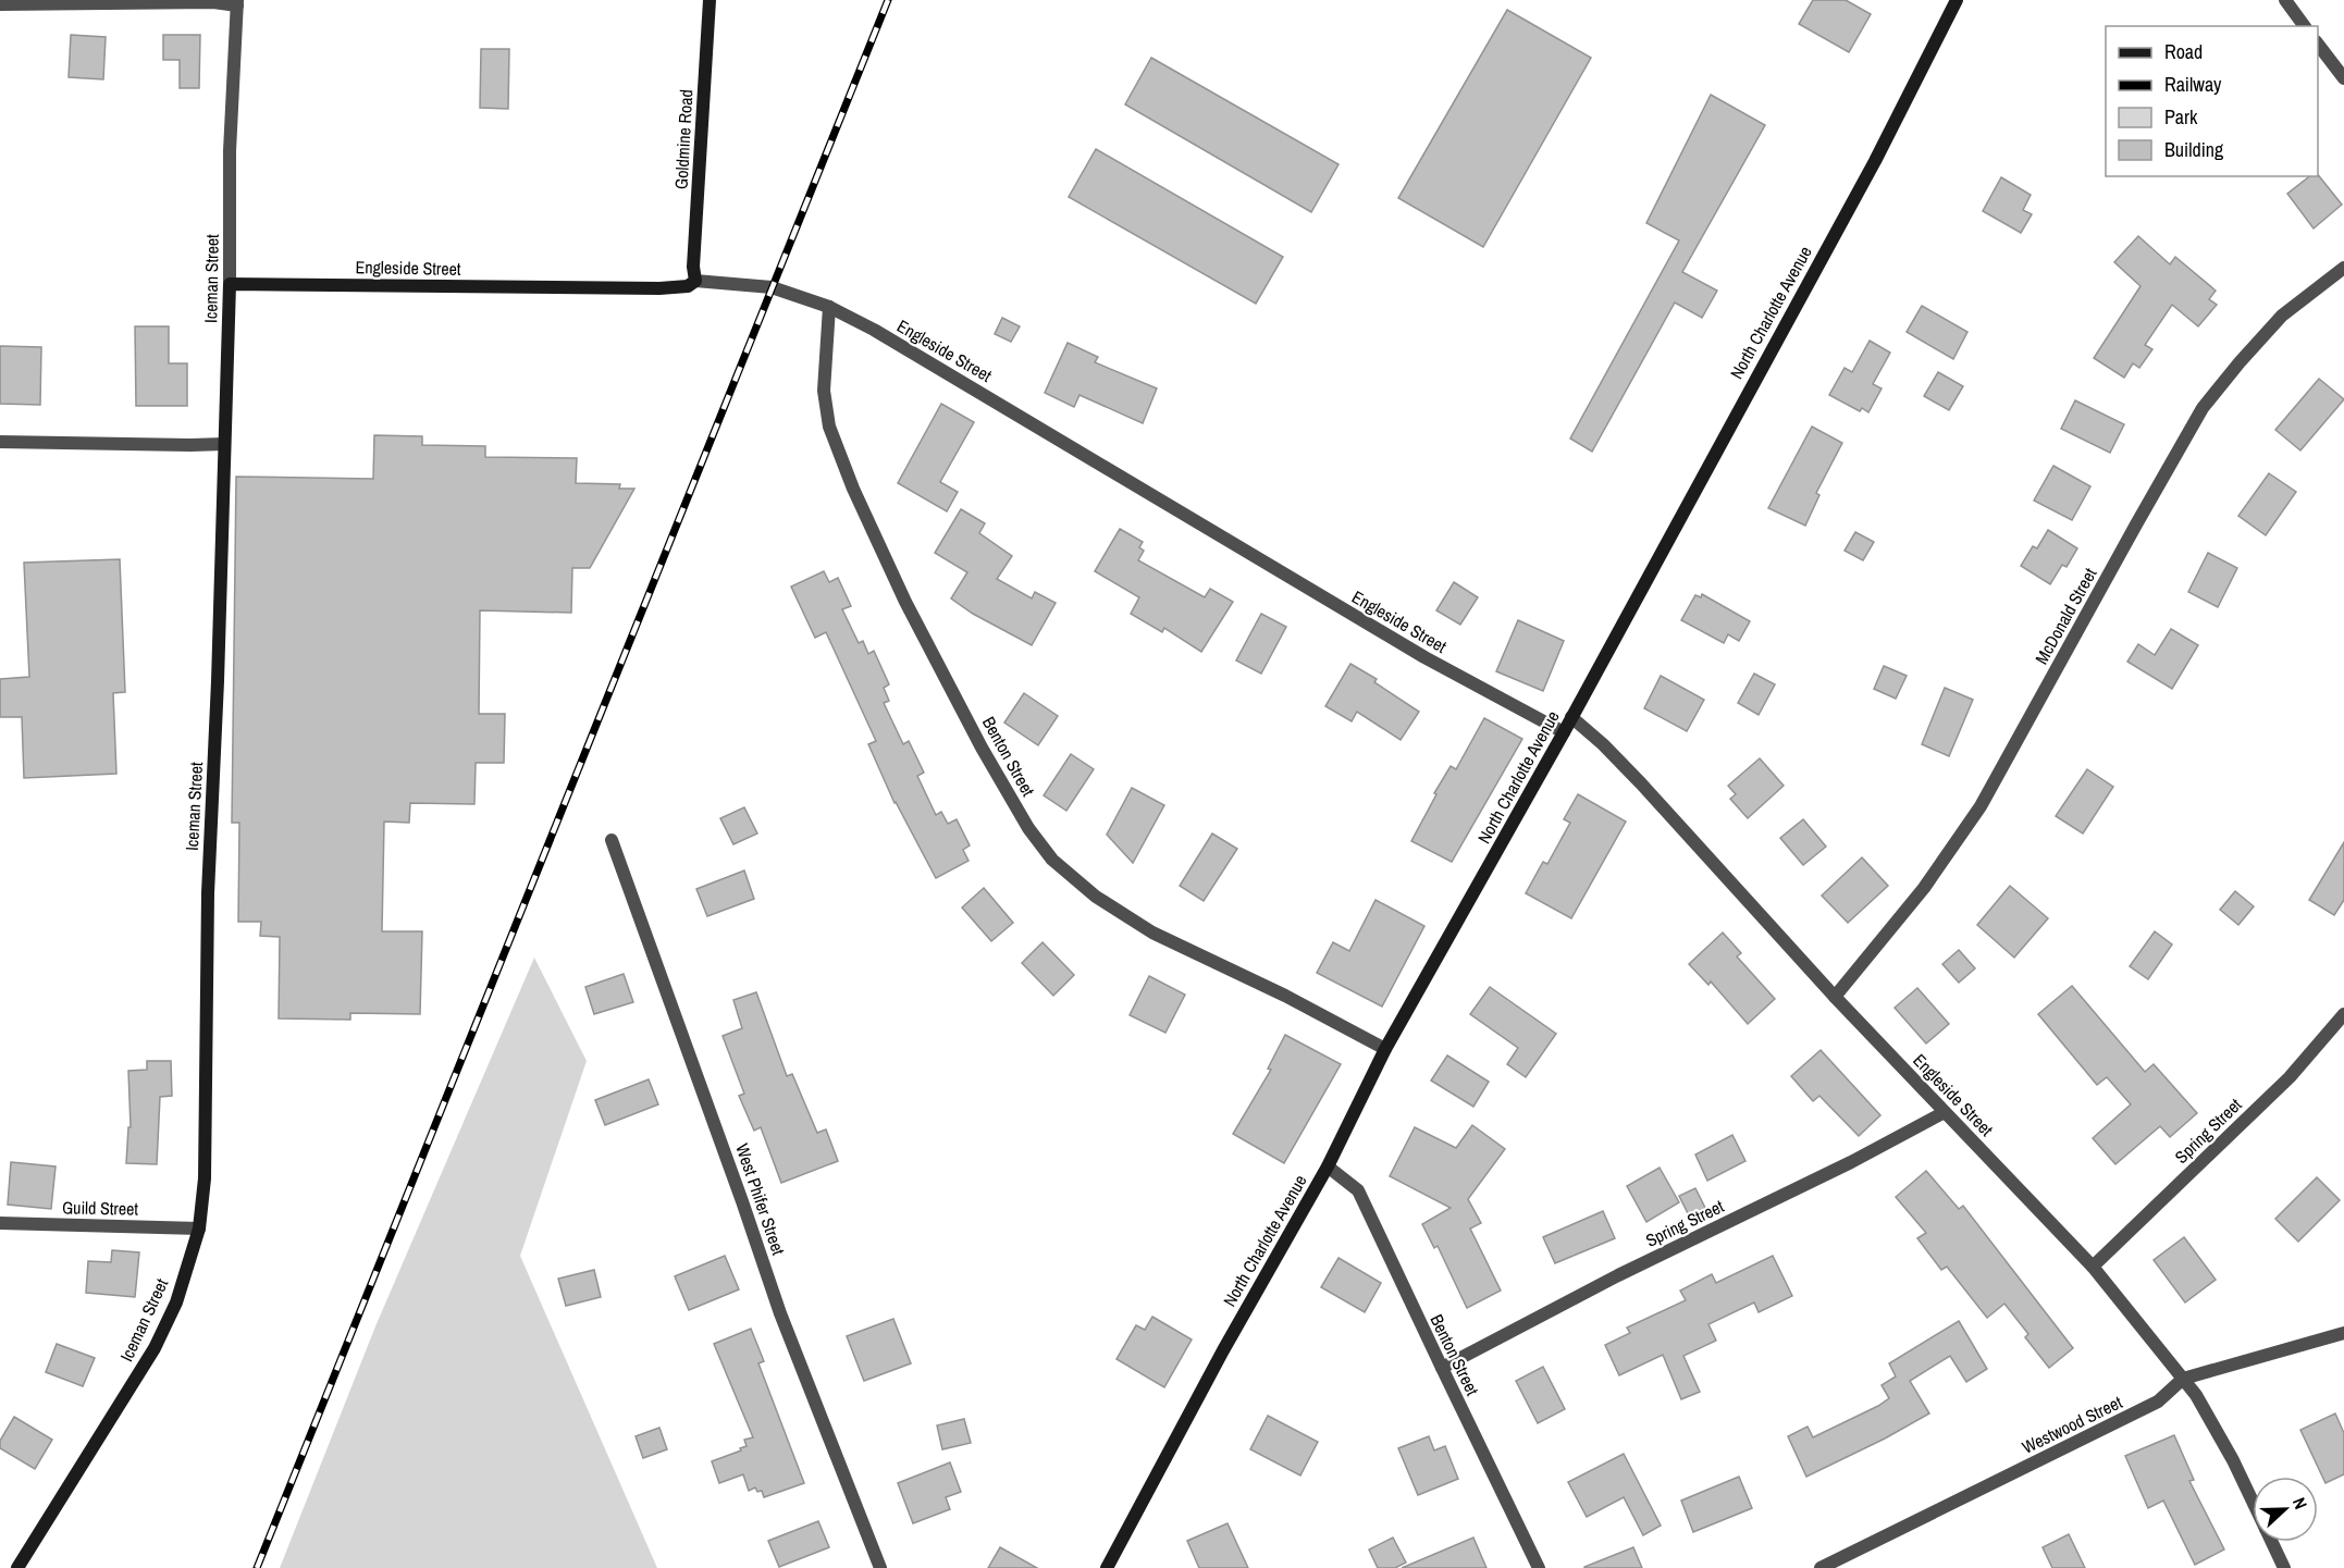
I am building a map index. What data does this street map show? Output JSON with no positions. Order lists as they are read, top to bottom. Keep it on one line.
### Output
{"streets":{"main road":["Goldmine Road","Engleside Street","Iceman Street","North Charlotte Avenue"],"street":["McDonald Street","Benton Street","Spring Street","West Phifer Street","Guild Street","Westwood Street"]},"crossings":[["Goldmine Road","Engleside Street"],["Engleside Street","Iceman Street"],["Engleside Street","North Charlotte Avenue"],["Engleside Street","McDonald Street"],["Engleside Street","Benton Street"],["Engleside Street","Spring Street"],["Engleside Street","Westwood Street"],["Iceman Street","Guild Street"],["North Charlotte Avenue","Benton Street"],["Benton Street","Spring Street"]],"legend":["Road","Railway","Park","Building"],"north":"right"}
